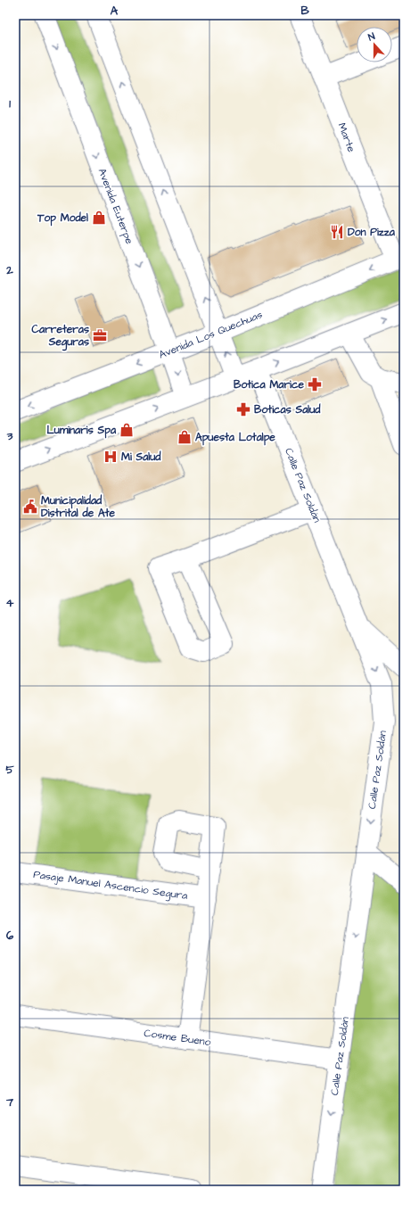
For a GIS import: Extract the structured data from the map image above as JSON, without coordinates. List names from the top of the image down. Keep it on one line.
{"streets":{"street":["Marte","Avenida Euterpe","Avenida Los Quechuas","Calle Paz Soldán","Pasaje Manuel Ascencio Segura","Cosme Bueno"]},"crossings":[["Marte","Avenida Los Quechuas"],["Avenida Euterpe","Avenida Los Quechuas"],["Calle Paz Soldán","Cosme Bueno"]],"one_way":["Calle Paz Soldán"],"places":{"shop":["Top Model","Luminaris Spa","Apuesta Lotalpe"],"restaurant":["Don Pizza"],"office":["Carreteras Seguras"],"pharmacy":["Botica Marice","Boticas Salud"],"hospital":["Mi Salud"],"public building":["Municipalidad Distrital de Ate"]},"north":"top","grid":{"columns":["A","B"],"rows":["1","2","3","4","5","6","7"]}}
